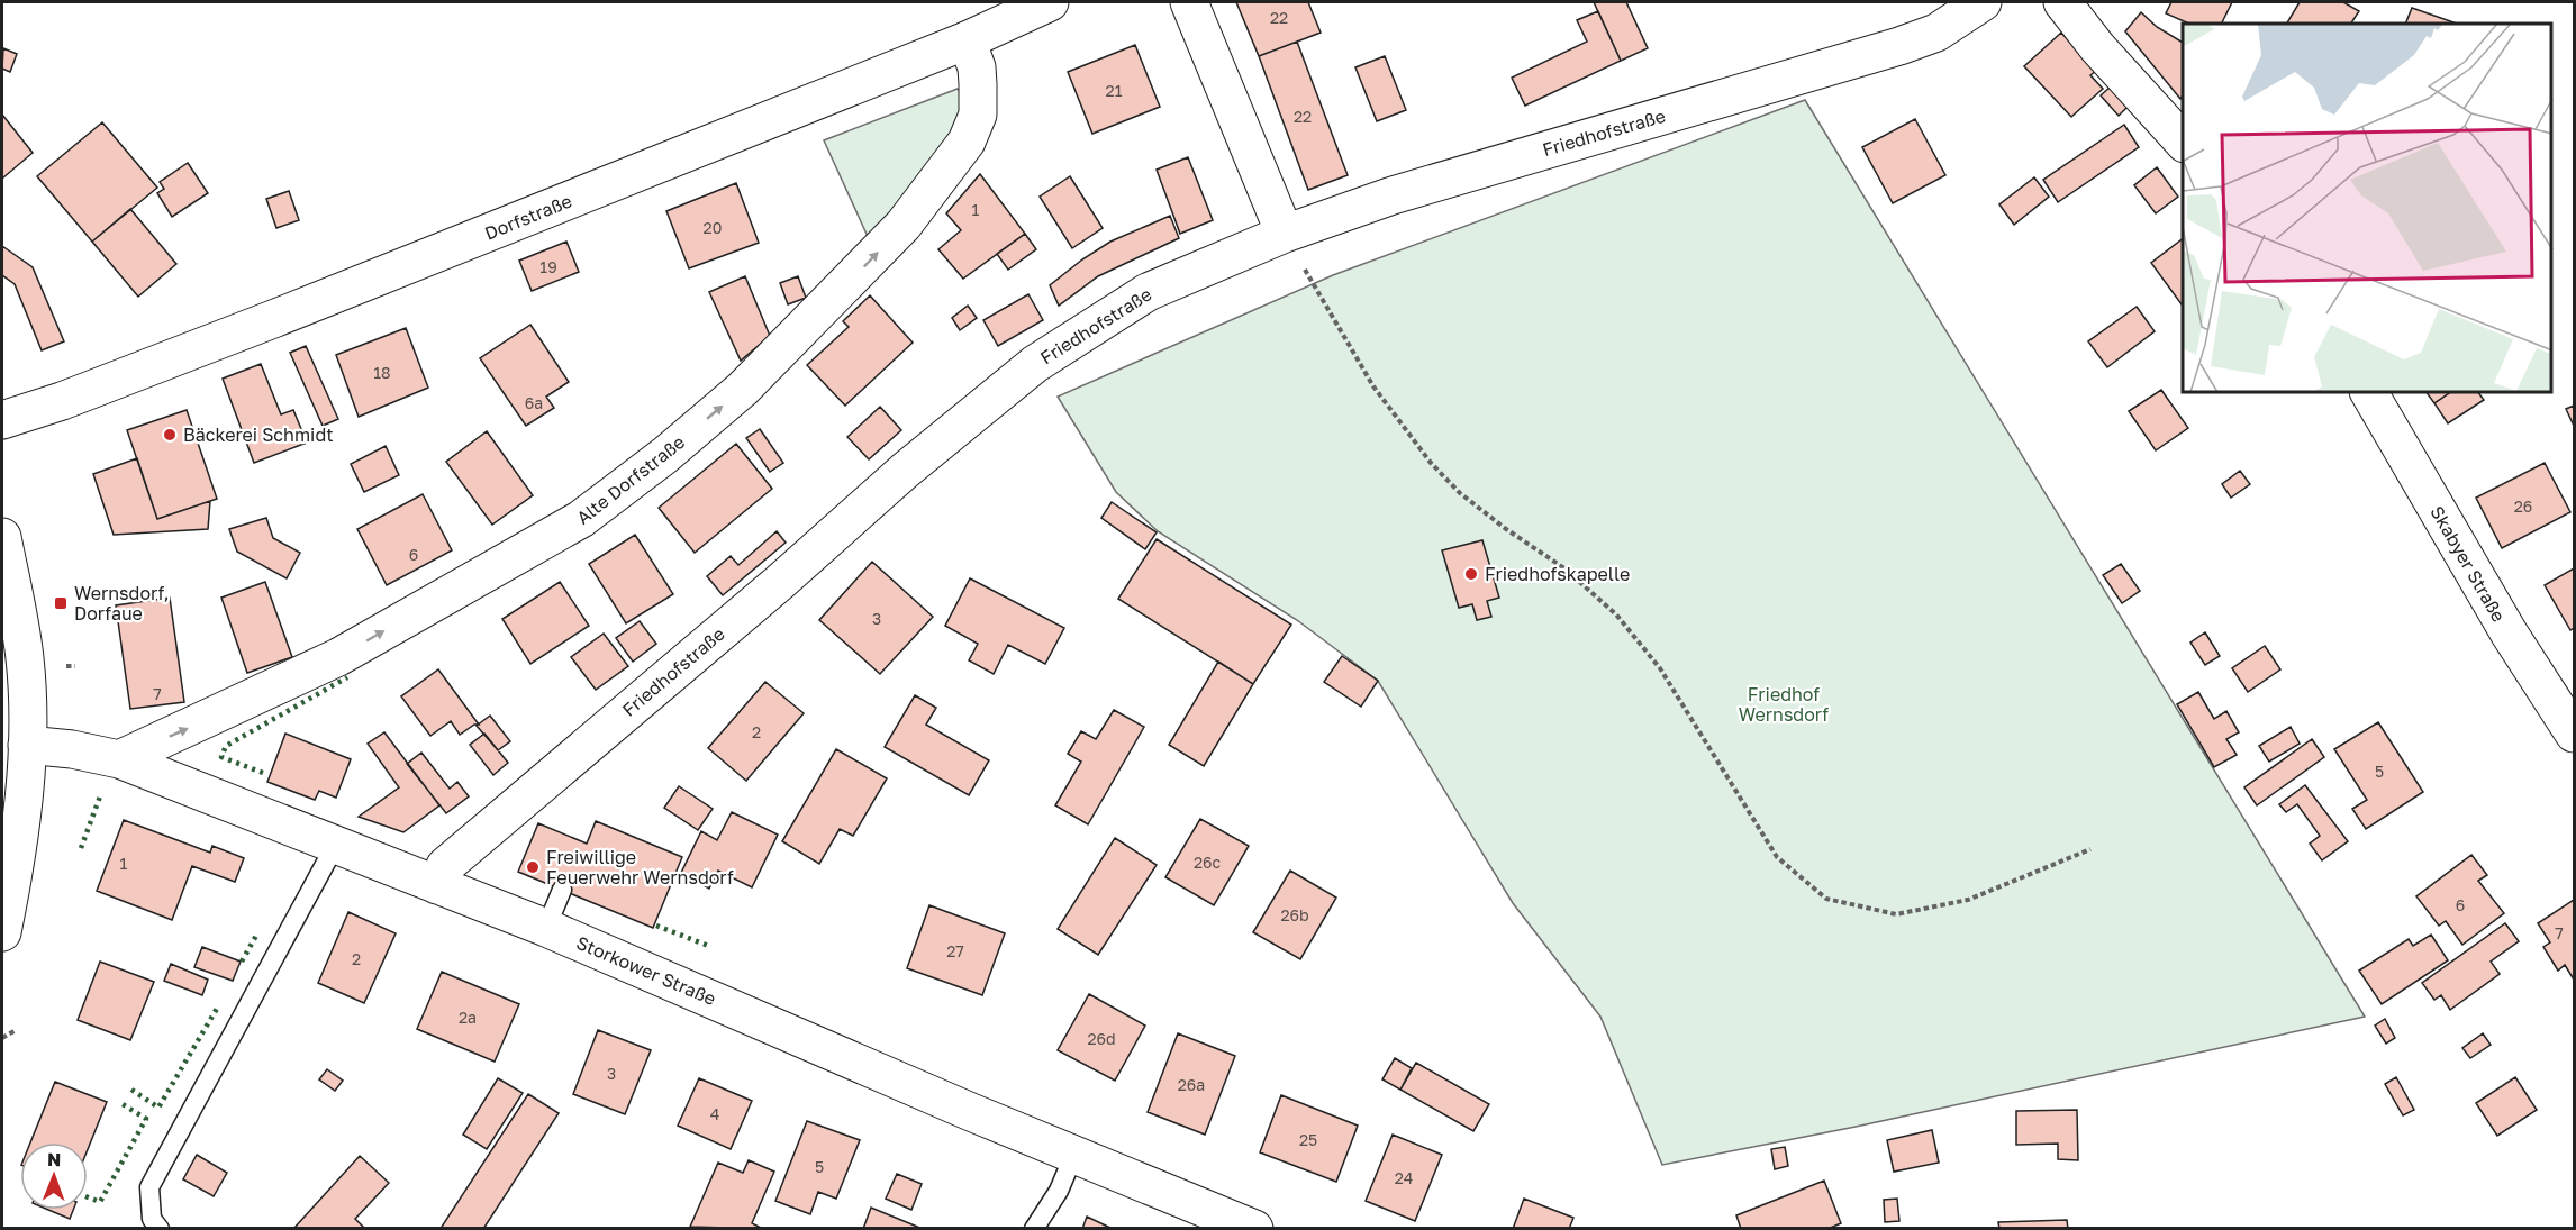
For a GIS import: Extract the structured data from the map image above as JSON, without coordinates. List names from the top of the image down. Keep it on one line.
{"streets":{"street":["Friedhofstraße","Dorfstraße","Alte Dorfstraße","Skabyer Straße","Storkower Straße"]},"crossings":[["Friedhofstraße","Storkower Straße"],["Dorfstraße","Alte Dorfstraße"],["Alte Dorfstraße","Storkower Straße"]],"one_way":["Alte Dorfstraße"],"parks":["Friedhof Wernsdorf"],"places":{"other":["Bäckerei Schmidt","Friedhofskapelle","Freiwillige Feuerwehr Wernsdorf"],"transit":["Wernsdorf, Dorfaue"]},"house_numbers":["22","21","22","1","20","19","18","6a","26","6","3","7","2","5","26c","1","6","26b","7","27","2","2a","26d","3","26a","4","25","5","24"],"north":"top"}
